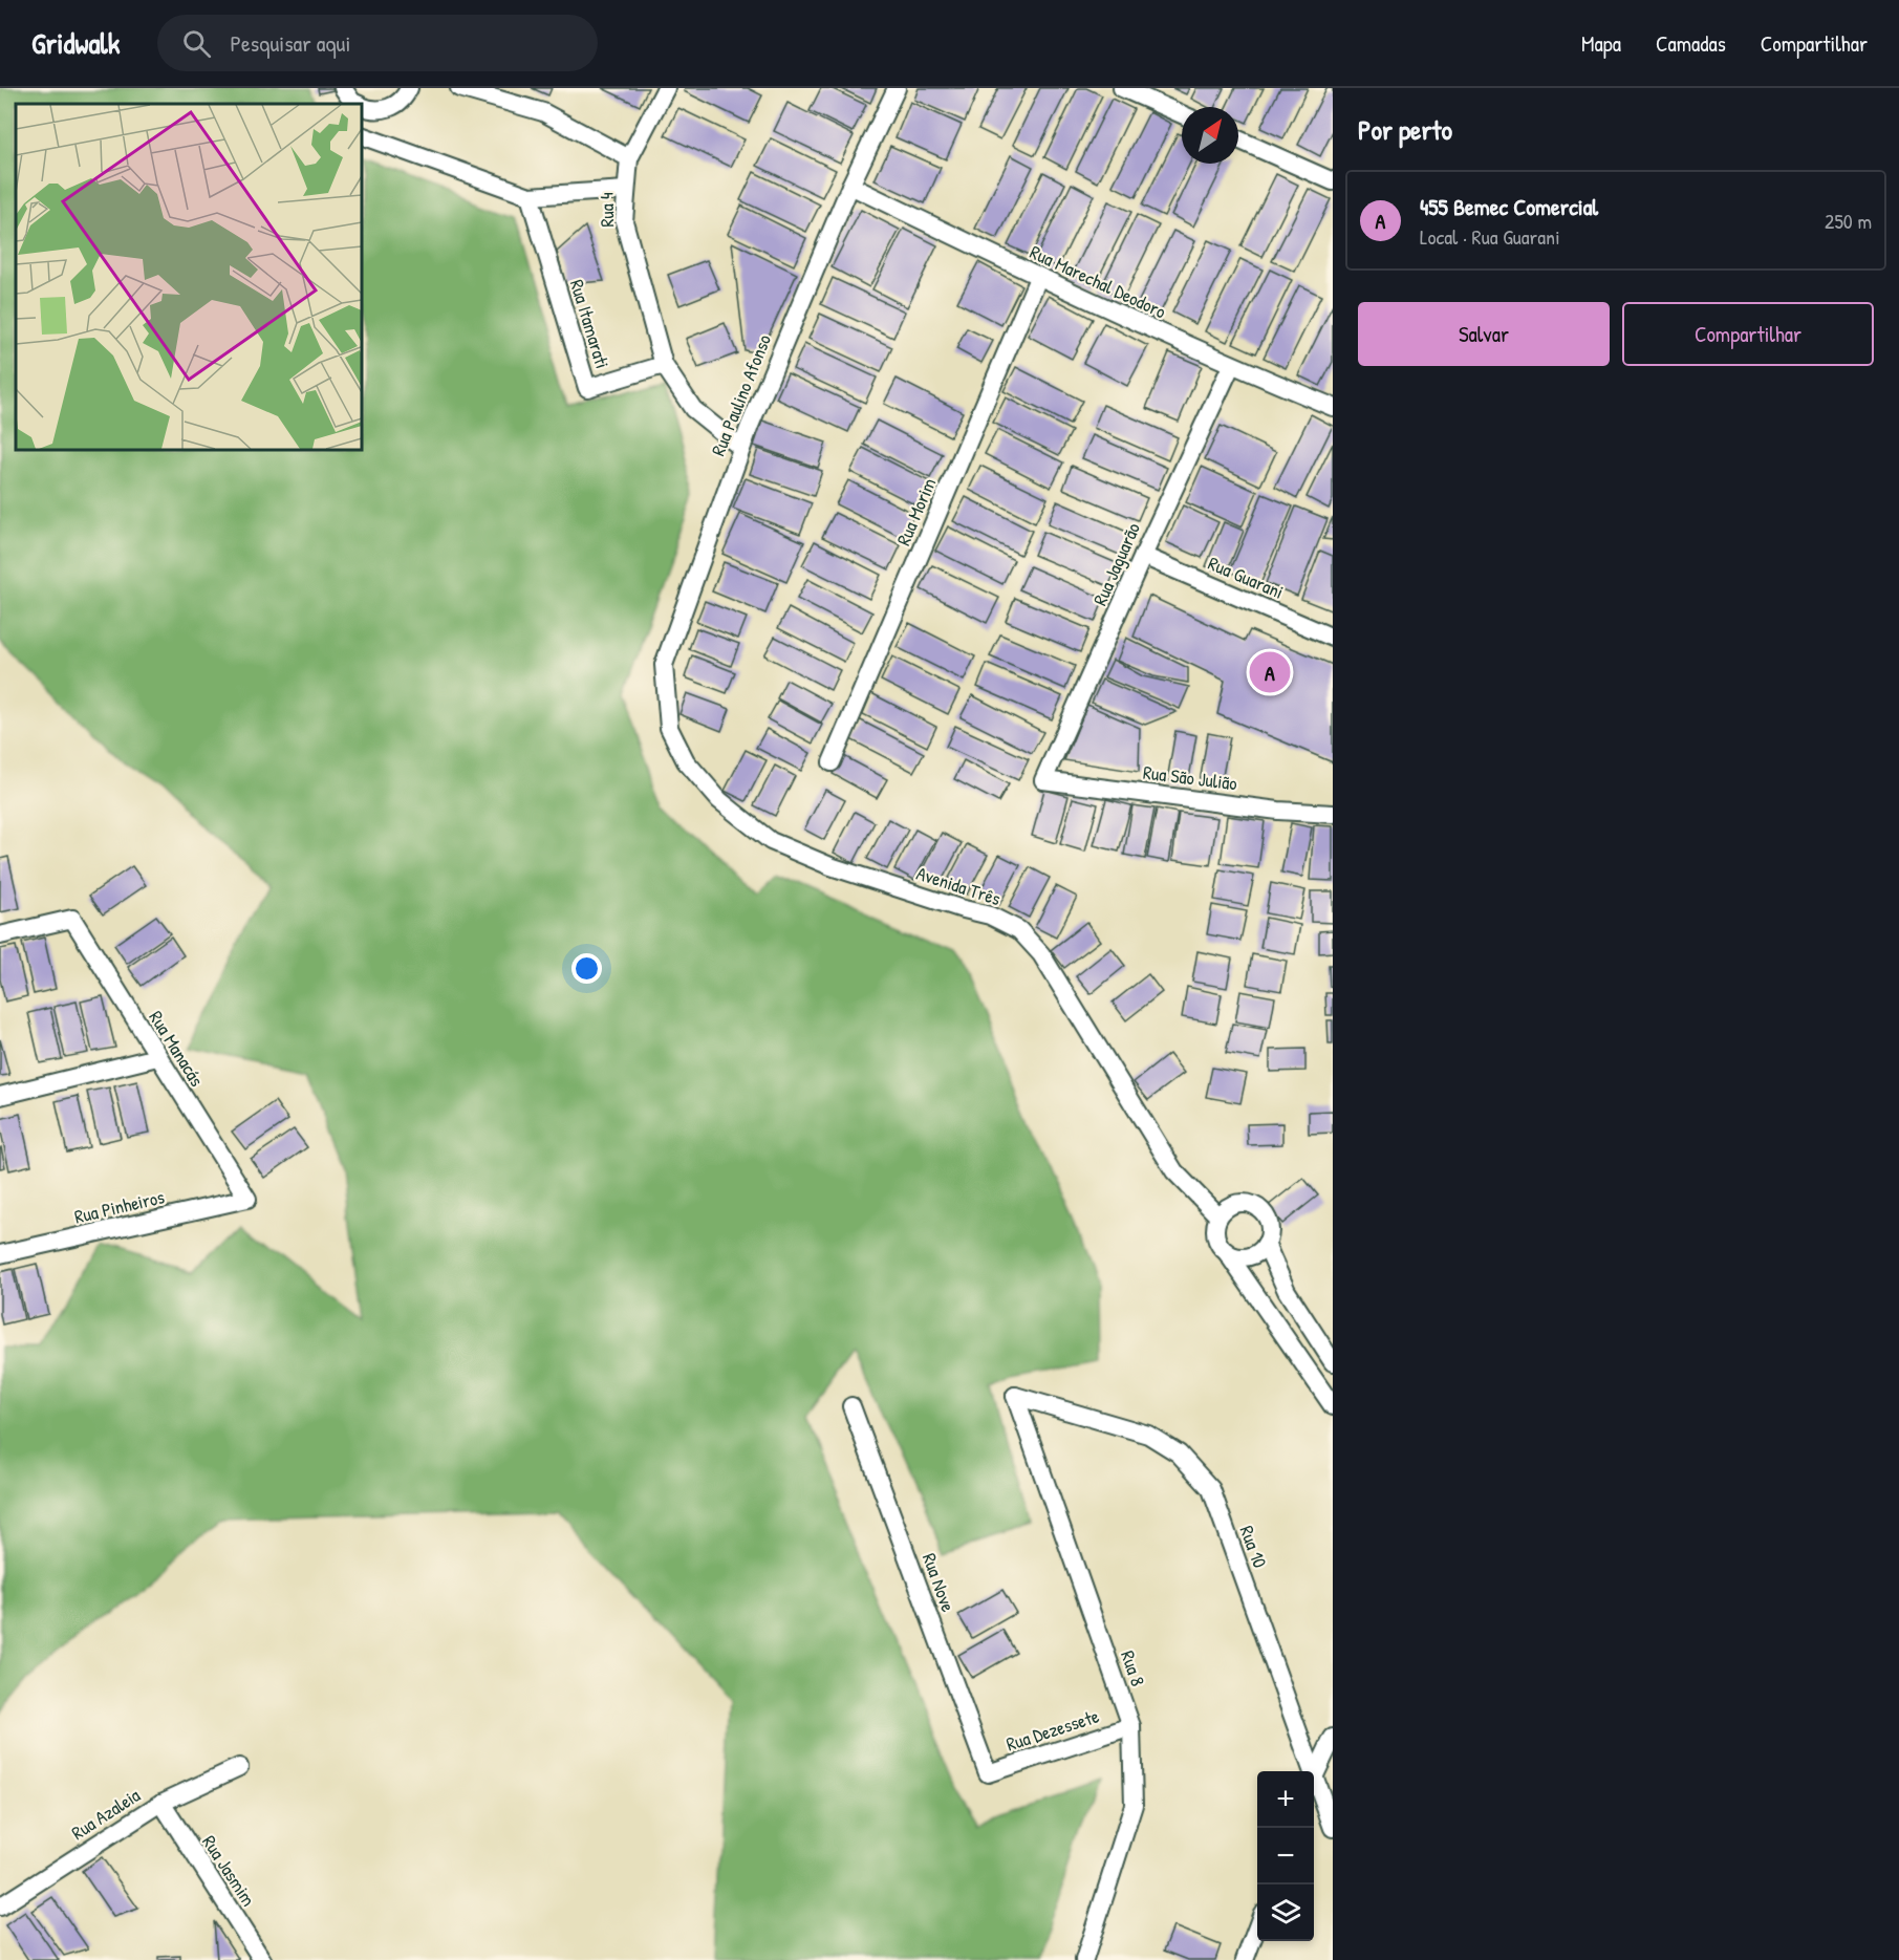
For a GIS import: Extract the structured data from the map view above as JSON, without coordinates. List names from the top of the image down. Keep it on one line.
{"streets":{"street":["Rua 4","Rua Marechal Deodoro","Rua Itamarati","Rua Paulino Afonso","Rua Morim","Rua Jaguarão","Rua Guarani","Rua São Julião","Avenida Três","Rua Manacás","Rua Pinheiros","Rua 10","Rua Nove","Rua 8","Rua Dezessete","Rua Azaleia","Rua Jasmim"]},"crossings":[["Rua 4","Rua Itamarati"],["Rua 4","Rua Paulino Afonso"],["Rua Marechal Deodoro","Rua Paulino Afonso"],["Rua Marechal Deodoro","Rua Morim"],["Rua Marechal Deodoro","Rua Jaguarão"],["Rua Paulino Afonso","Avenida Três"],["Rua Jaguarão","Rua Guarani"],["Rua Jaguarão","Rua São Julião"],["Rua Manacás","Rua Pinheiros"],["Rua 10","Rua 8"],["Rua Nove","Rua Dezessete"],["Rua 8","Rua Dezessete"],["Rua Azaleia","Rua Jasmim"]],"north":"top right","page":{"header":"Gridwalk","search":"Pesquisar aqui","nav":["Mapa","Camadas","Compartilhar"],"heading":"Por perto","list":[{"mark":"A","name":"455 Bemec Comercial","note":"Local · Rua Guarani","value":"250 m"}],"buttons":["Salvar","Compartilhar"],"pins":"A","map_buttons":["+","−"]}}
